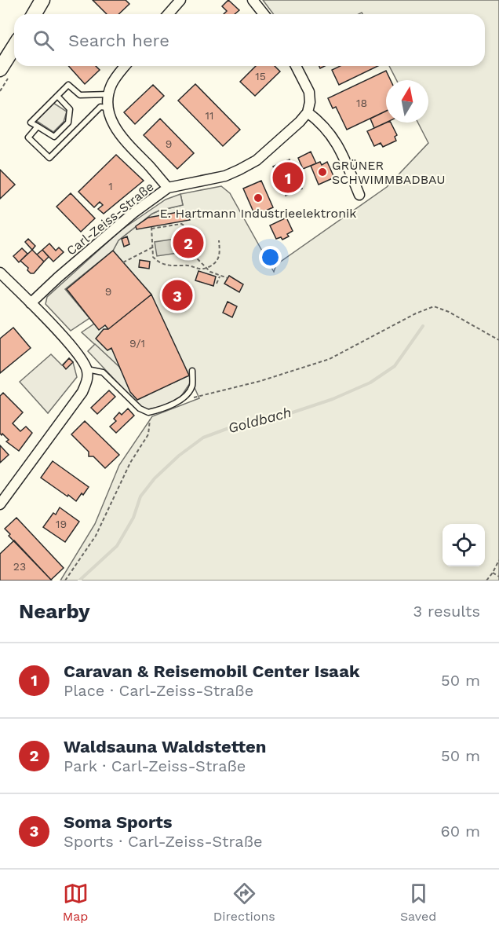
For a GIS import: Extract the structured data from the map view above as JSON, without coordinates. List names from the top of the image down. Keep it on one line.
{"streets":{"street":["Carl-Zeiss-Straße"]},"water":["Goldbach"],"places":["GRÜNER SCHWIMMBADBAU","E. Hartmann Industrieelektronik"],"house_numbers":["15","18","11","9","1","9","9/1","19","23"],"north":"top","page":{"search":"Search here","pins":["1","2","3"],"heading":["Nearby","3 results"],"list":[{"mark":"1","name":"Caravan & Reisemobil Center Isaak","note":"Place · Carl-Zeiss-Straße","value":"50 m"},{"mark":"2","name":"Waldsauna Waldstetten","note":"Park · Carl-Zeiss-Straße","value":"50 m"},{"mark":"3","name":"Soma Sports","note":"Sports · Carl-Zeiss-Straße","value":"60 m"}],"nav":["Map","Directions","Saved"]}}
